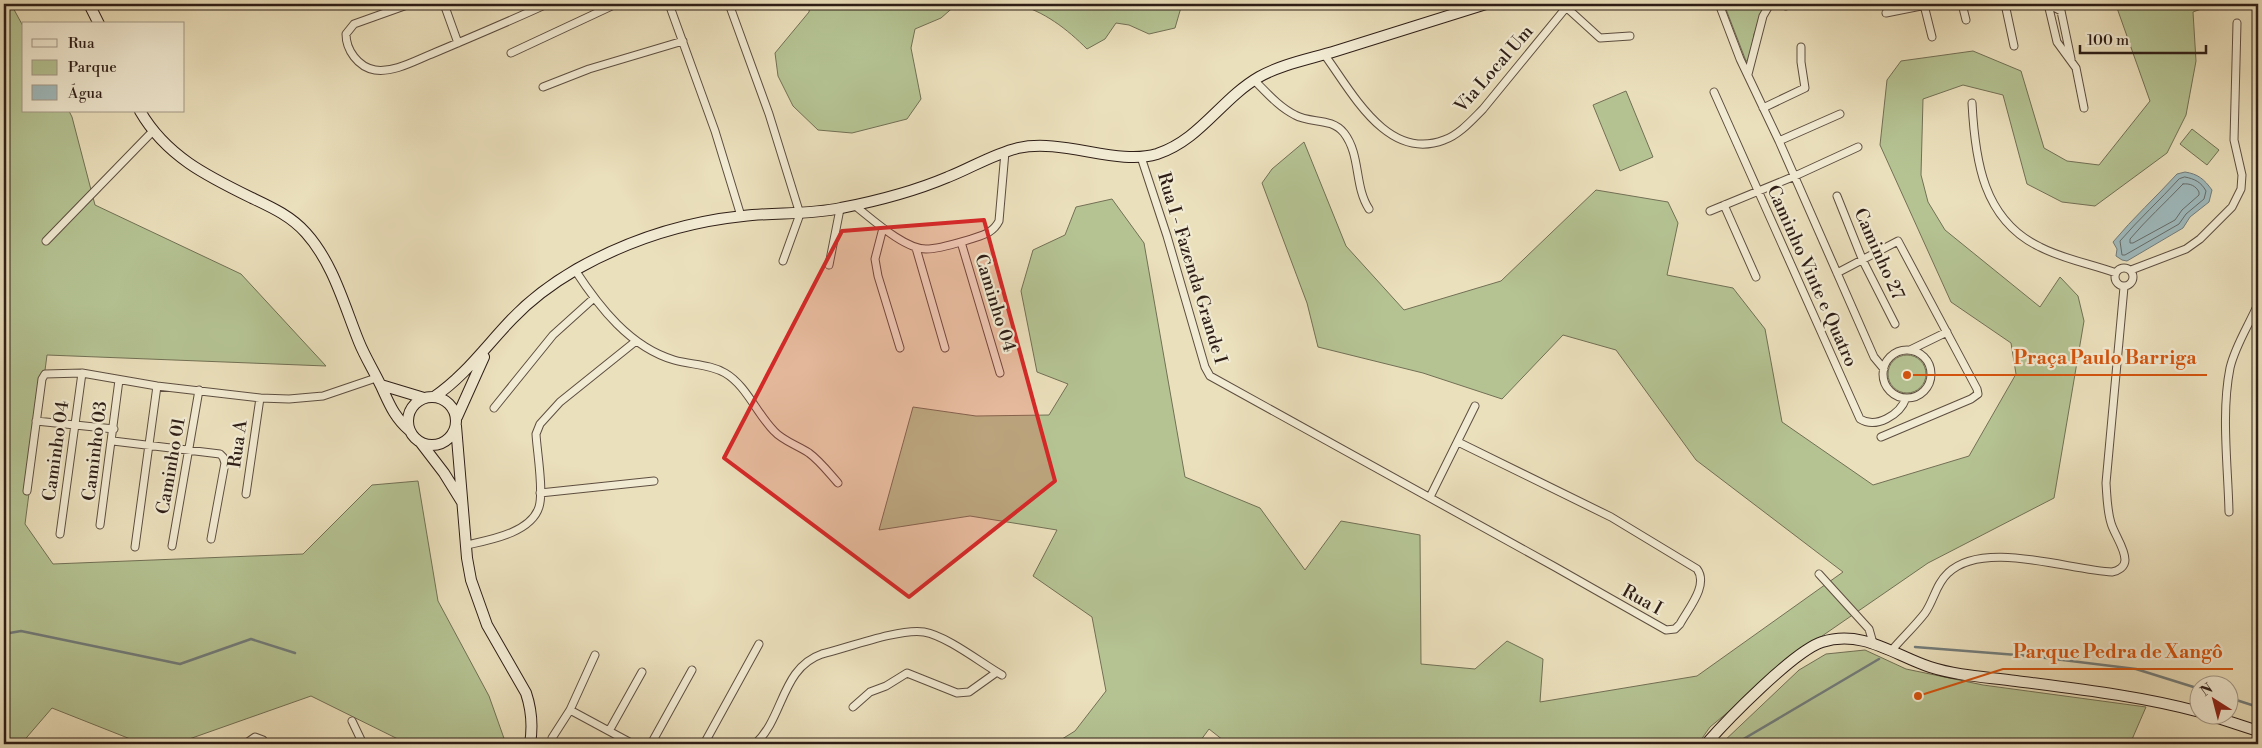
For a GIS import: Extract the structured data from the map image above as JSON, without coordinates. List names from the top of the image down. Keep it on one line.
{"streets":{"street":["Via Local Um","Caminho 27","Rua I - Fazenda Grande I","Caminho Vinte e Quatro","Caminho 04","Rua A","Caminho 03","Caminho 01","Rua I"]},"crossings":[["Rua I - Fazenda Grande I","Rua I"]],"places":["Praça Paulo Barriga","Parque Pedra de Xangô"],"legend":["Rua","Parque","Água"],"scale_bar":"100 m","north":"top left"}
